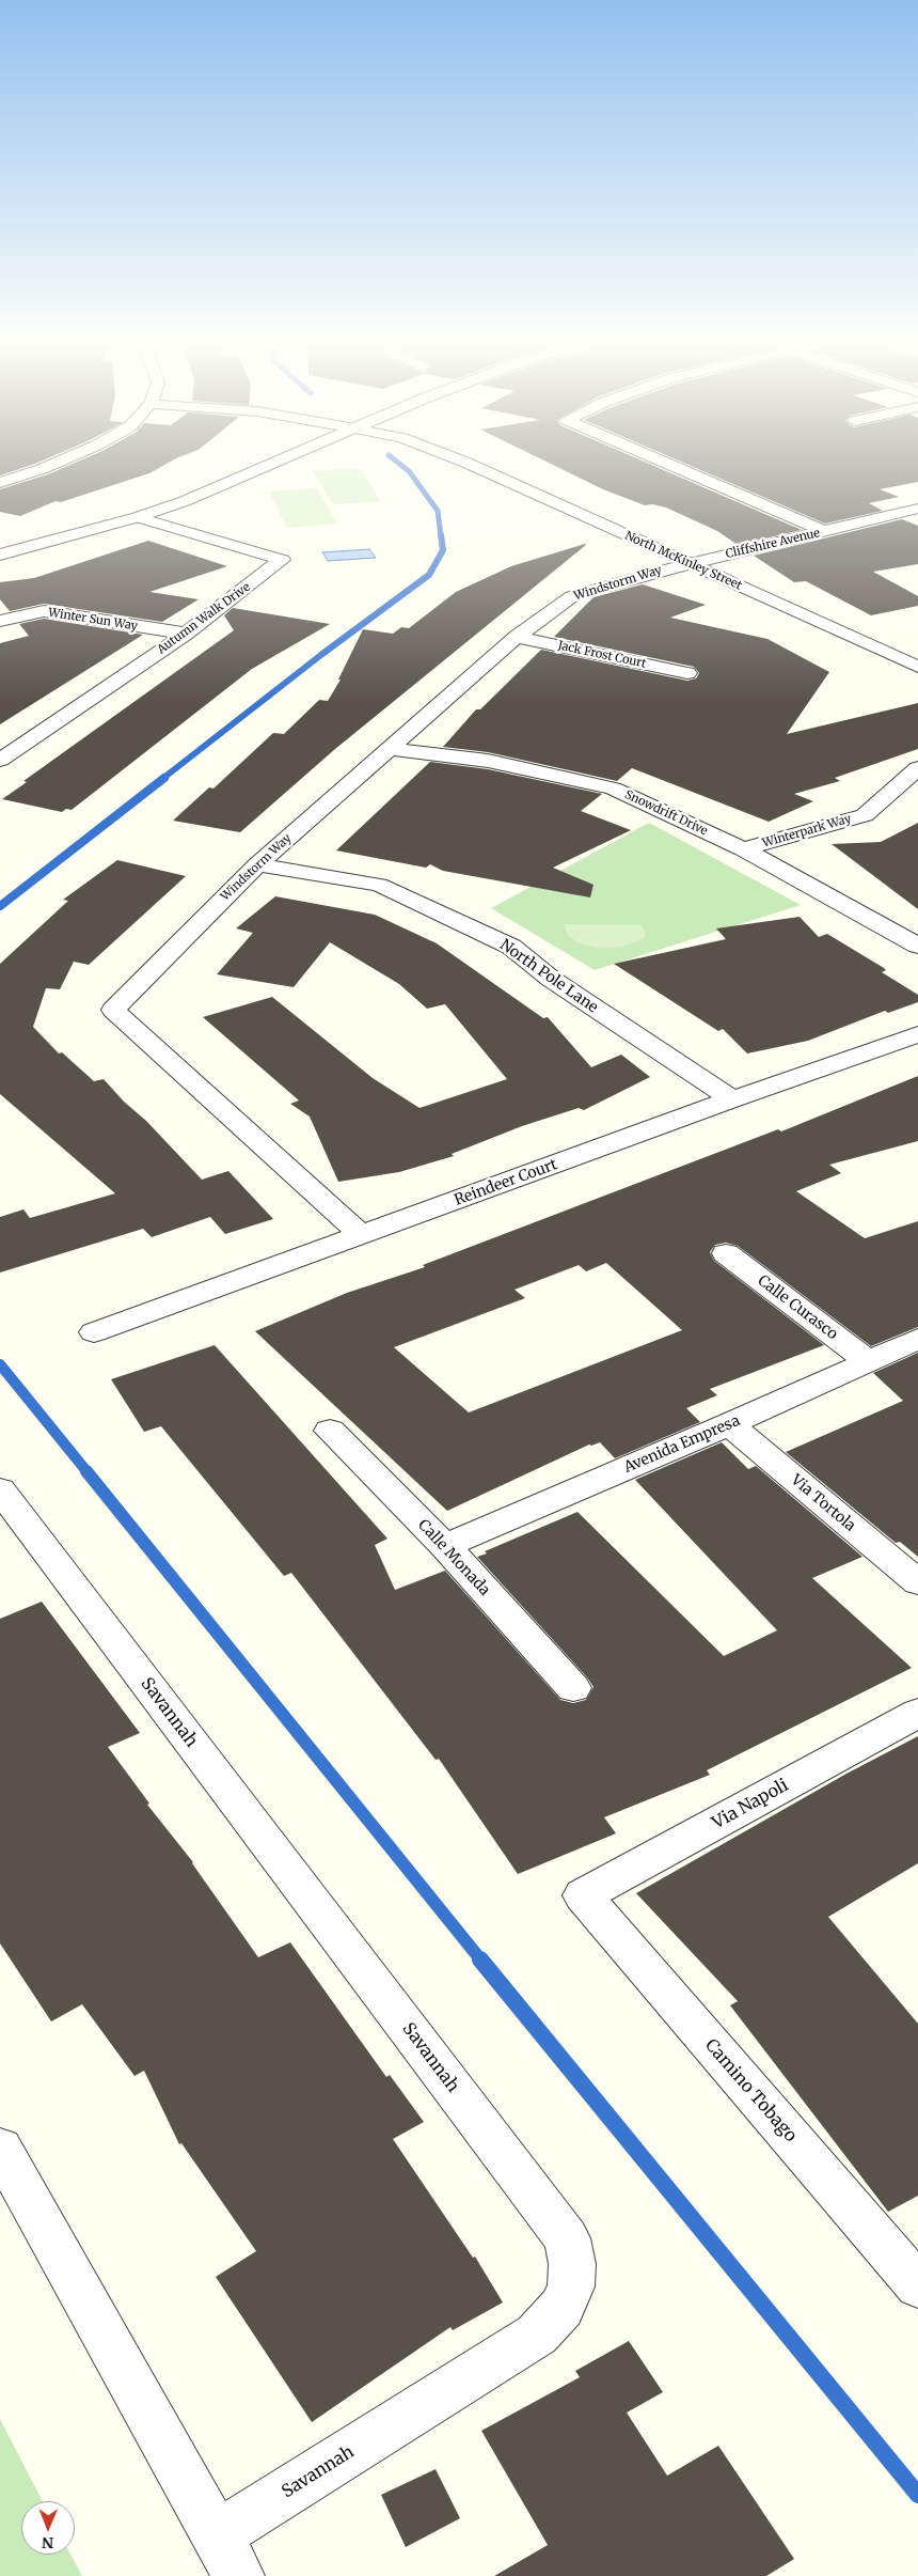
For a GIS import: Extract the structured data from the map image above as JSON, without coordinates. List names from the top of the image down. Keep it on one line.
{"streets":{"street":["Cliffshire Avenue","North McKinley Street","Windstorm Way","Autumn Walk Drive","Winter Sun Way","Jack Frost Court","Snowdrift Drive","Winterpark Way","North Pole Lane","Reindeer Court","Calle Curasco","Avenida Empresa","Via Tortola","Calle Monada","Savannah","Via Napoli","Camino Tobago"]},"crossings":[["Cliffshire Avenue","North McKinley Street"],["Cliffshire Avenue","Windstorm Way"],["North McKinley Street","Windstorm Way"],["Windstorm Way","Jack Frost Court"],["Windstorm Way","Snowdrift Drive"],["Windstorm Way","North Pole Lane"],["Windstorm Way","Reindeer Court"],["Autumn Walk Drive","Winter Sun Way"],["Snowdrift Drive","Winterpark Way"],["North Pole Lane","Reindeer Court"],["Calle Curasco","Avenida Empresa"],["Avenida Empresa","Via Tortola"],["Avenida Empresa","Calle Monada"],["Via Napoli","Camino Tobago"]],"north":"bottom"}
